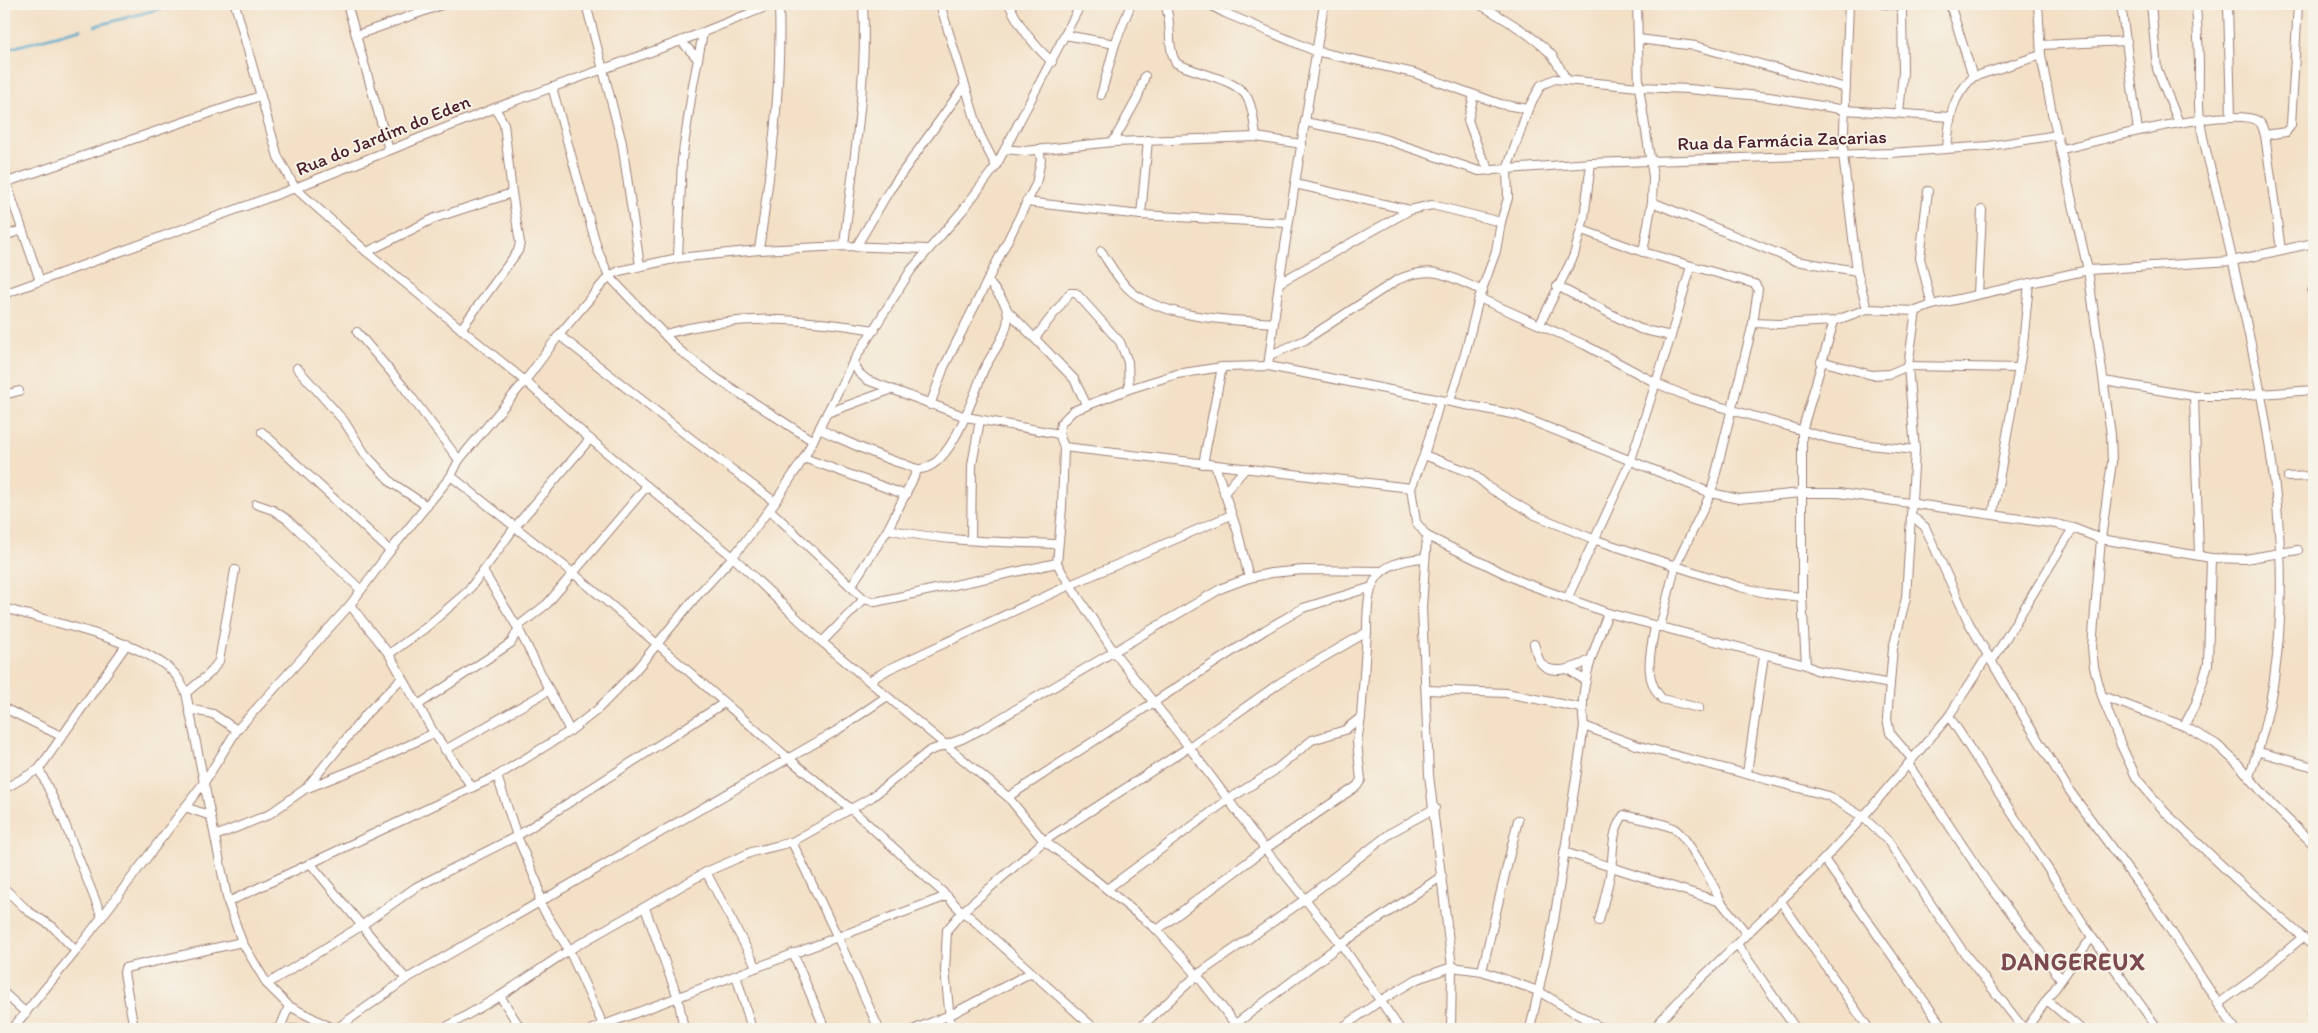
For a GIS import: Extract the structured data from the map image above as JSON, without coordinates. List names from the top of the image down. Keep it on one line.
{"streets":{"street":["Rua do Jardim do Eden","Rua da Farmácia Zacarias"]},"districts":["DANGEREUX"]}
